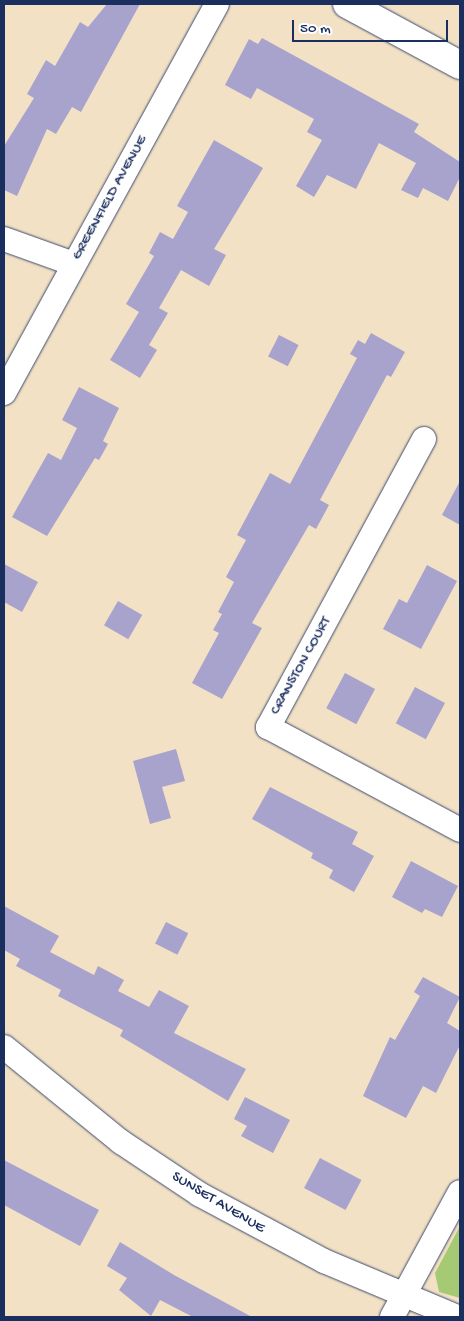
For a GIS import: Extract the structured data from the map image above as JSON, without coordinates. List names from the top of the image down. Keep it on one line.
{"streets":{"street":["GREENFIELD AVENUE","CRANSTON COURT","SUNSET AVENUE"]},"scale_bar":"50 m"}
